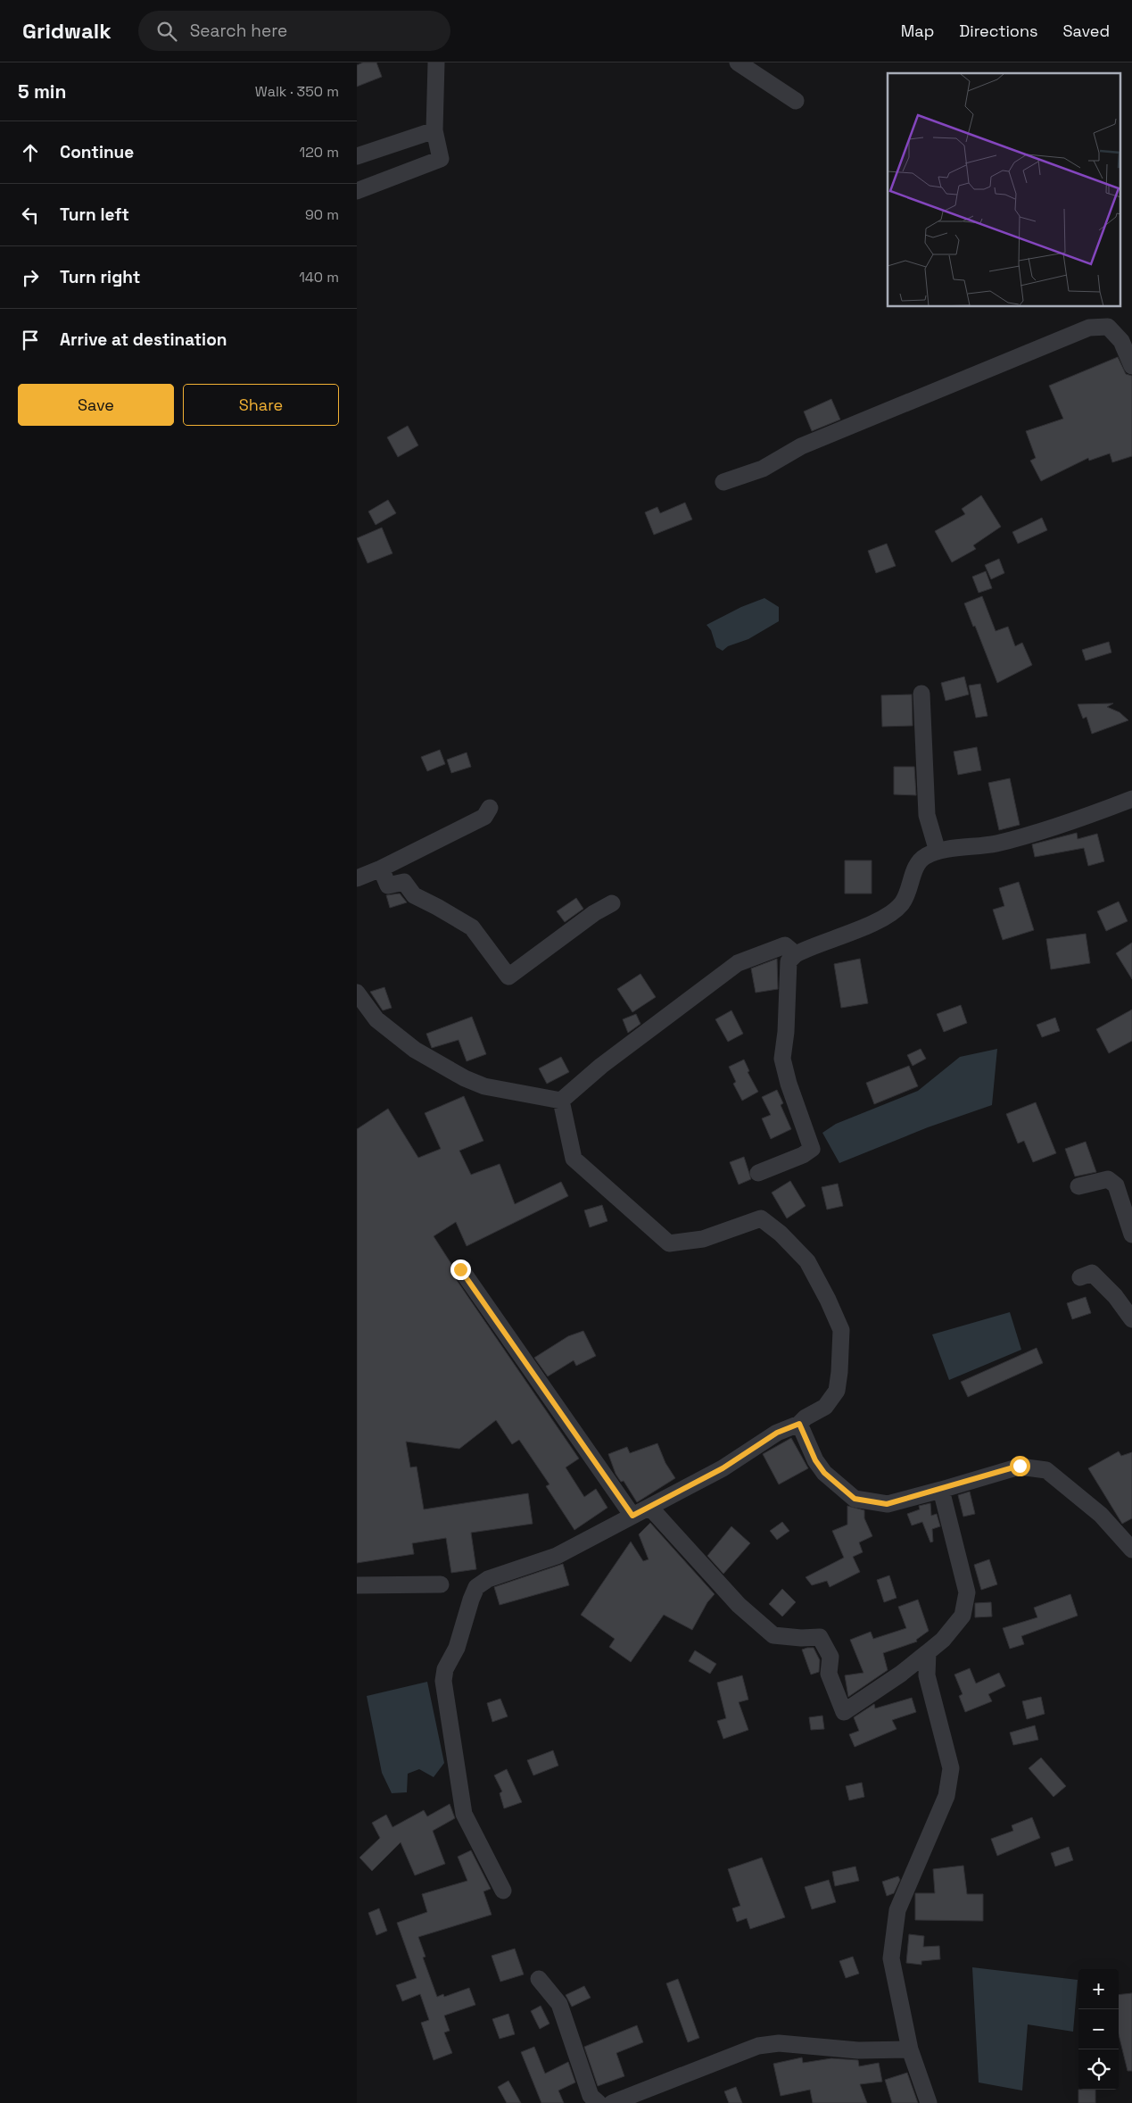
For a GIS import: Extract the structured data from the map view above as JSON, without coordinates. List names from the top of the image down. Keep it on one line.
{"page":{"header":"Gridwalk","search":"Search here","nav":["Map","Directions","Saved"],"heading":["5 min","Walk · 350 m"],"list":[["Continue","120 m"],["Turn left","90 m"],["Turn right","140 m"],"Arrive at destination"],"buttons":["Save","Share"],"map_buttons":["+","−"]}}
